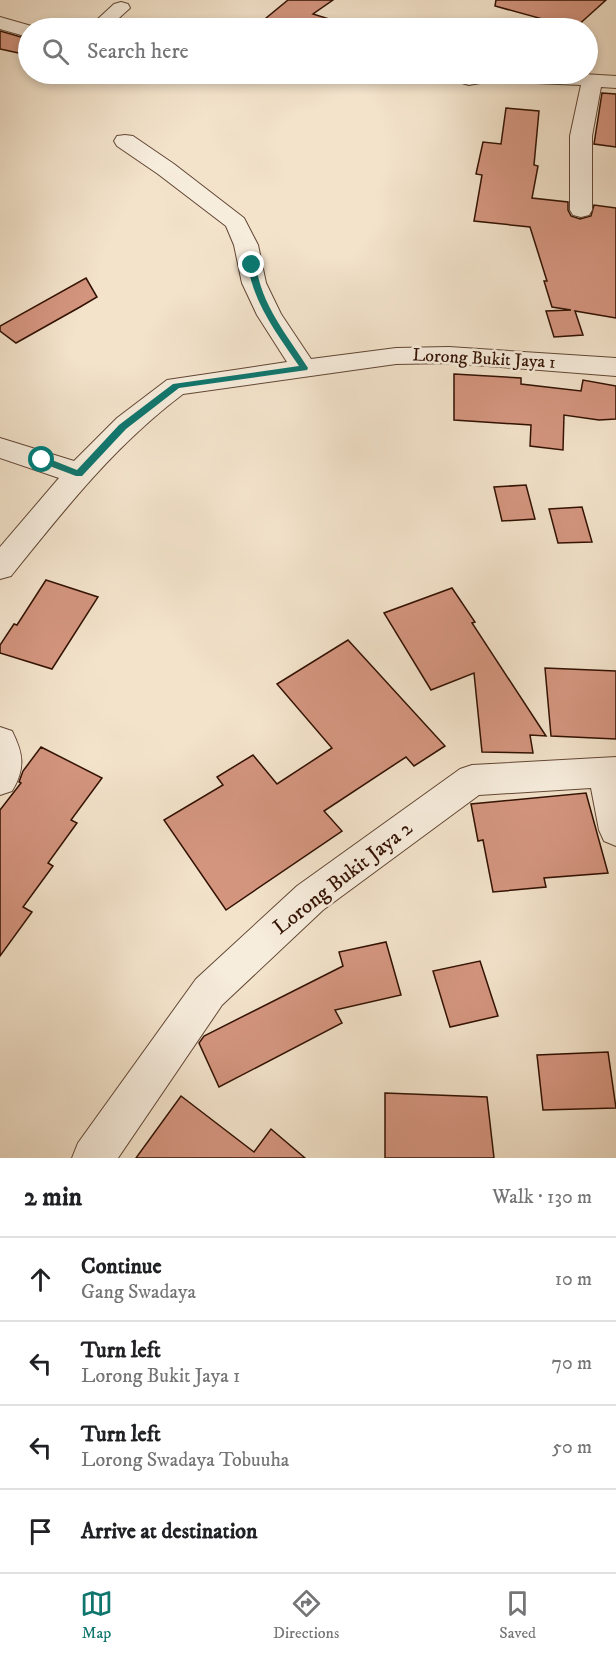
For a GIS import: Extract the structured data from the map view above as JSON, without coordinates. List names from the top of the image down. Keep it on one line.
{"streets":{"street":["Lorong Bukit Jaya 1","Lorong Bukit Jaya 2"]},"page":{"search":"Search here","heading":["2 min","Walk · 130 m"],"list":[["Continue","Gang Swadaya","10 m"],["Turn left","Lorong Bukit Jaya 1","70 m"],["Turn left","Lorong Swadaya Tobuuha","50 m"],"Arrive at destination"],"nav":["Map","Directions","Saved"]}}
